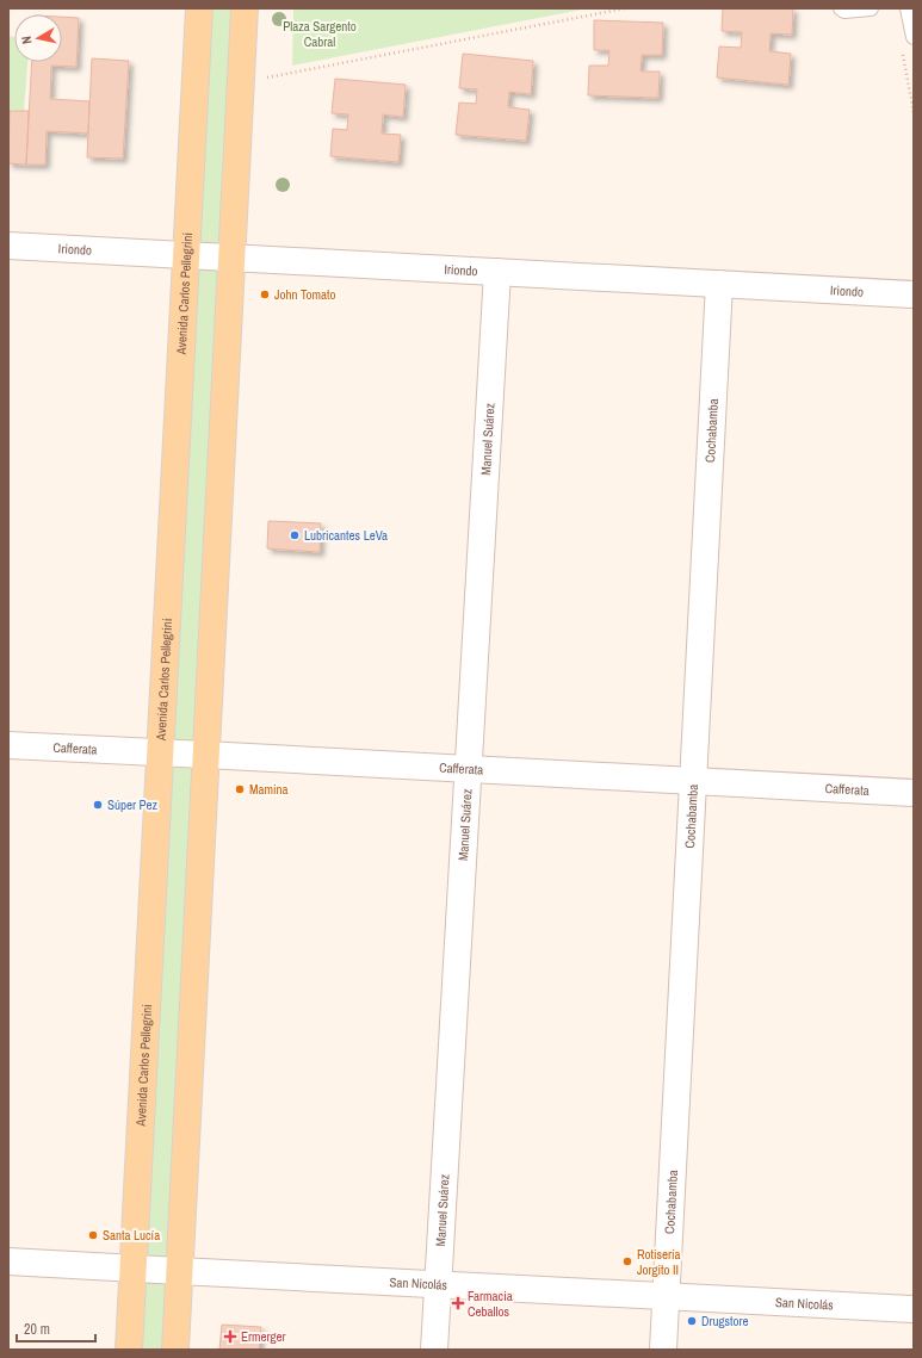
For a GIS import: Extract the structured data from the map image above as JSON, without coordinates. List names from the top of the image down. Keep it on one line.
{"streets":{"main road":["Avenida Carlos Pellegrini"],"street":["Iriondo","Cochabamba","Manuel Suárez","Cafferata","San Nicolás"]},"crossings":[["Iriondo","Avenida Carlos Pellegrini"],["Iriondo","Cochabamba"],["Iriondo","Manuel Suárez"],["Avenida Carlos Pellegrini","Cafferata"],["Avenida Carlos Pellegrini","San Nicolás"],["Cochabamba","Cafferata"],["Cochabamba","San Nicolás"],["Manuel Suárez","Cafferata"],["Manuel Suárez","San Nicolás"]],"parks":["Plaza Sargento Cabral"],"places":{"other":["John Tomato","Lubricantes LeVa","Mamina","Súper Pez","Santa Lucía","Rotisería Jorgito II","Drugstore"],"health":["Farmacia Ceballos","Ermerger"]},"scale_bar":"20 m","north":"left"}
